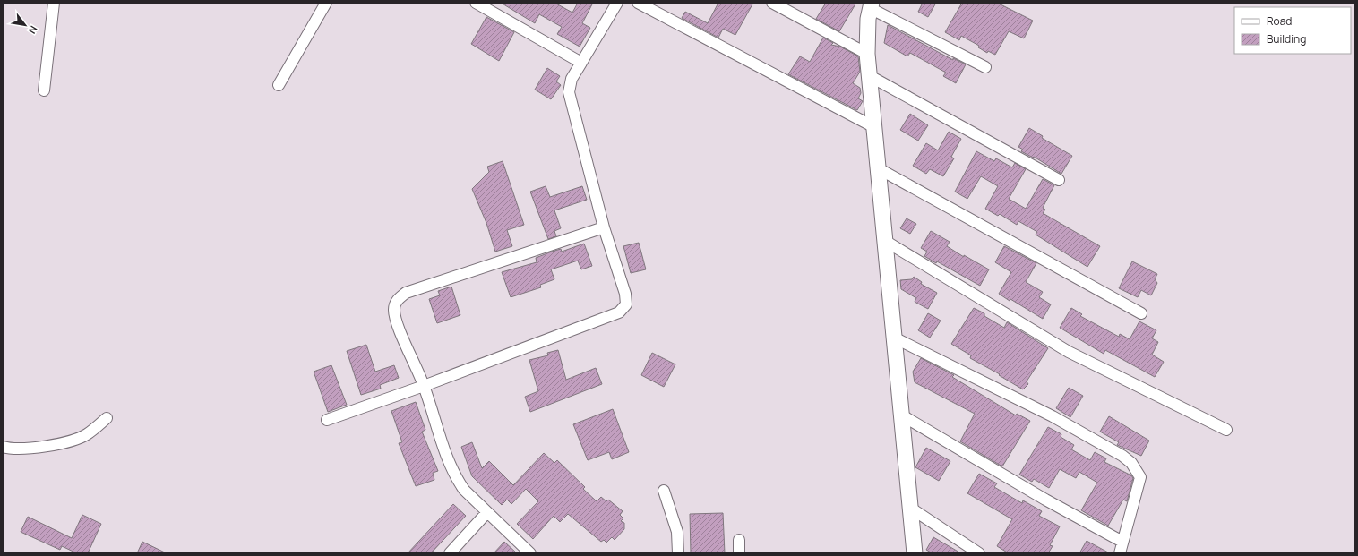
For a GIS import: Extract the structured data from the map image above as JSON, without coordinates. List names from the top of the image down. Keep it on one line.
{"legend":["Road","Building"],"north":"bottom right"}
